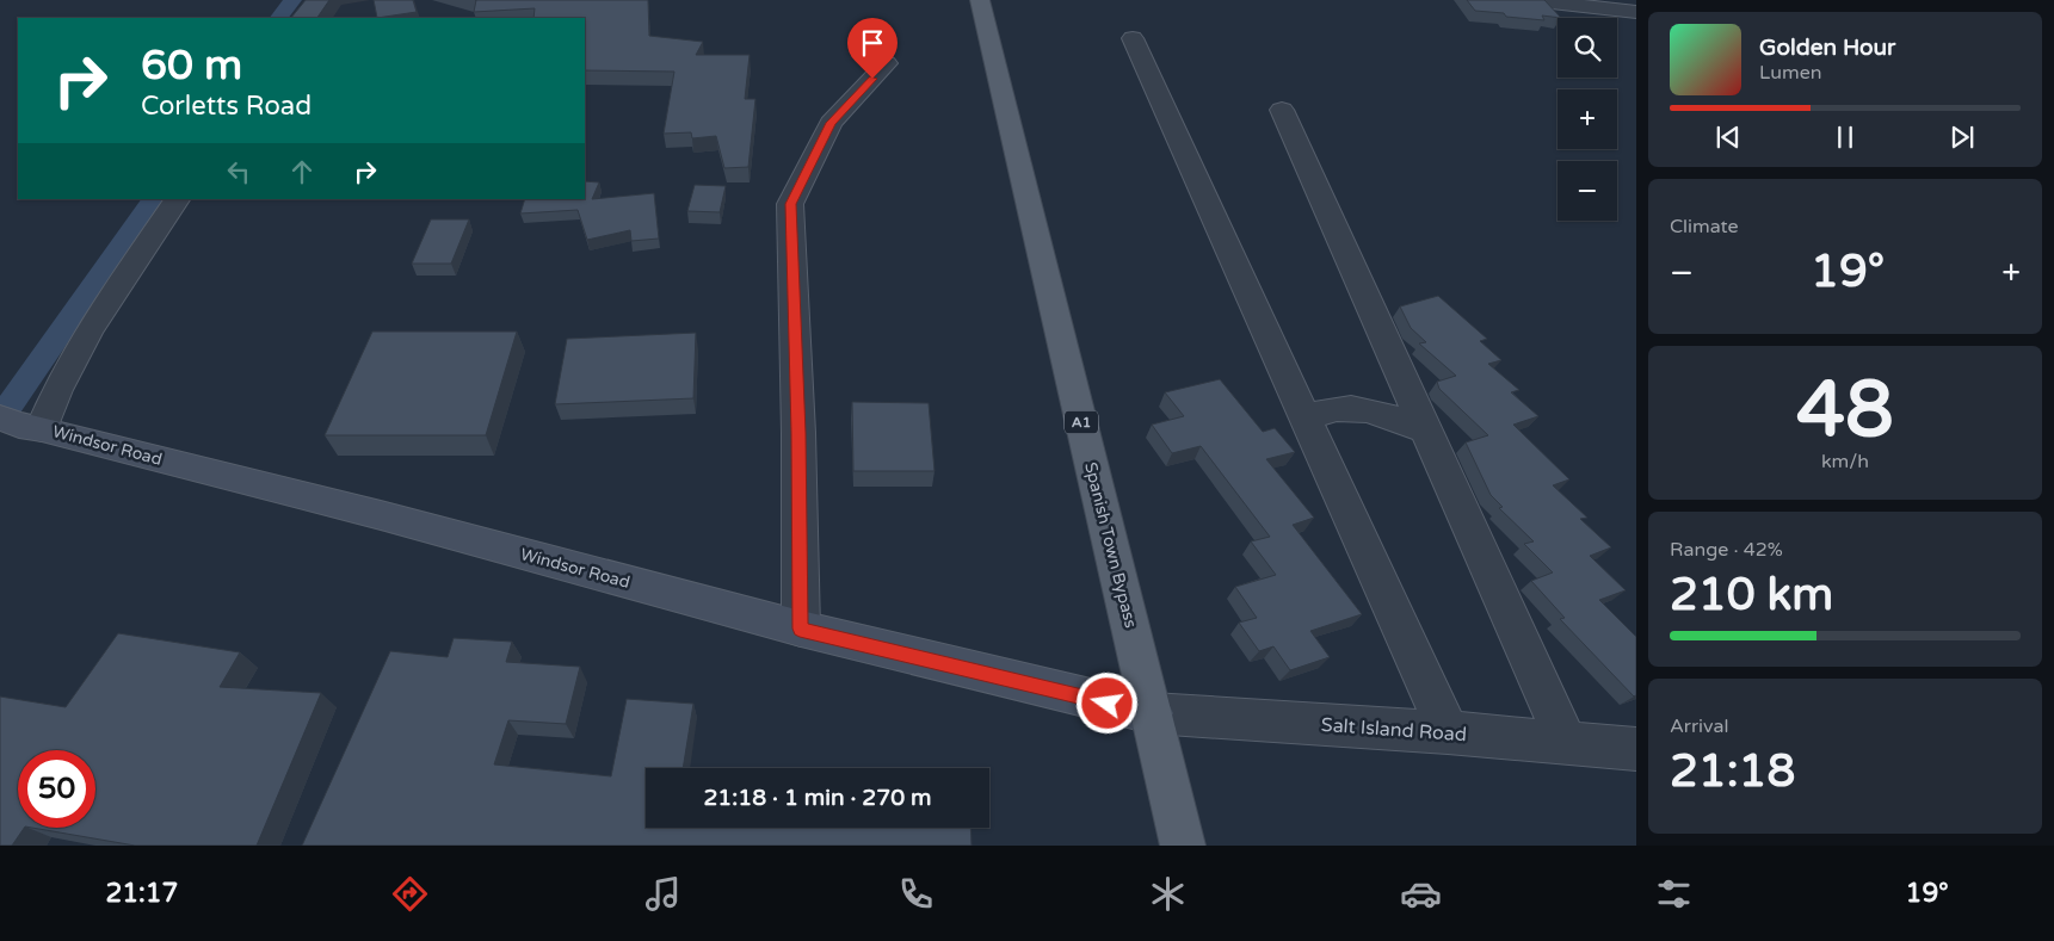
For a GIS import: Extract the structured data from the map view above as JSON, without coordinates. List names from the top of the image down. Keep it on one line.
{"streets":{"main road":["A1","Windsor Road","Spanish Town Bypass"],"street":["Salt Island Road"]},"crossings":[["Windsor Road","Spanish Town Bypass"],["Windsor Road","Salt Island Road"],["Spanish Town Bypass","Salt Island Road"]],"page":{"map_buttons":["+","−"],"turn":["60 m","Corletts Road"],"song":["Golden Hour","Lumen"],"tile":["Climate",["48","km/h"],["Range · 42%","210 km"],["Arrival","21:18"]],"heat":["−","19°","+"],"limit":"50","trip":"21:18 · 1 min · 270 m","tabs":["21:17","19°"]}}
